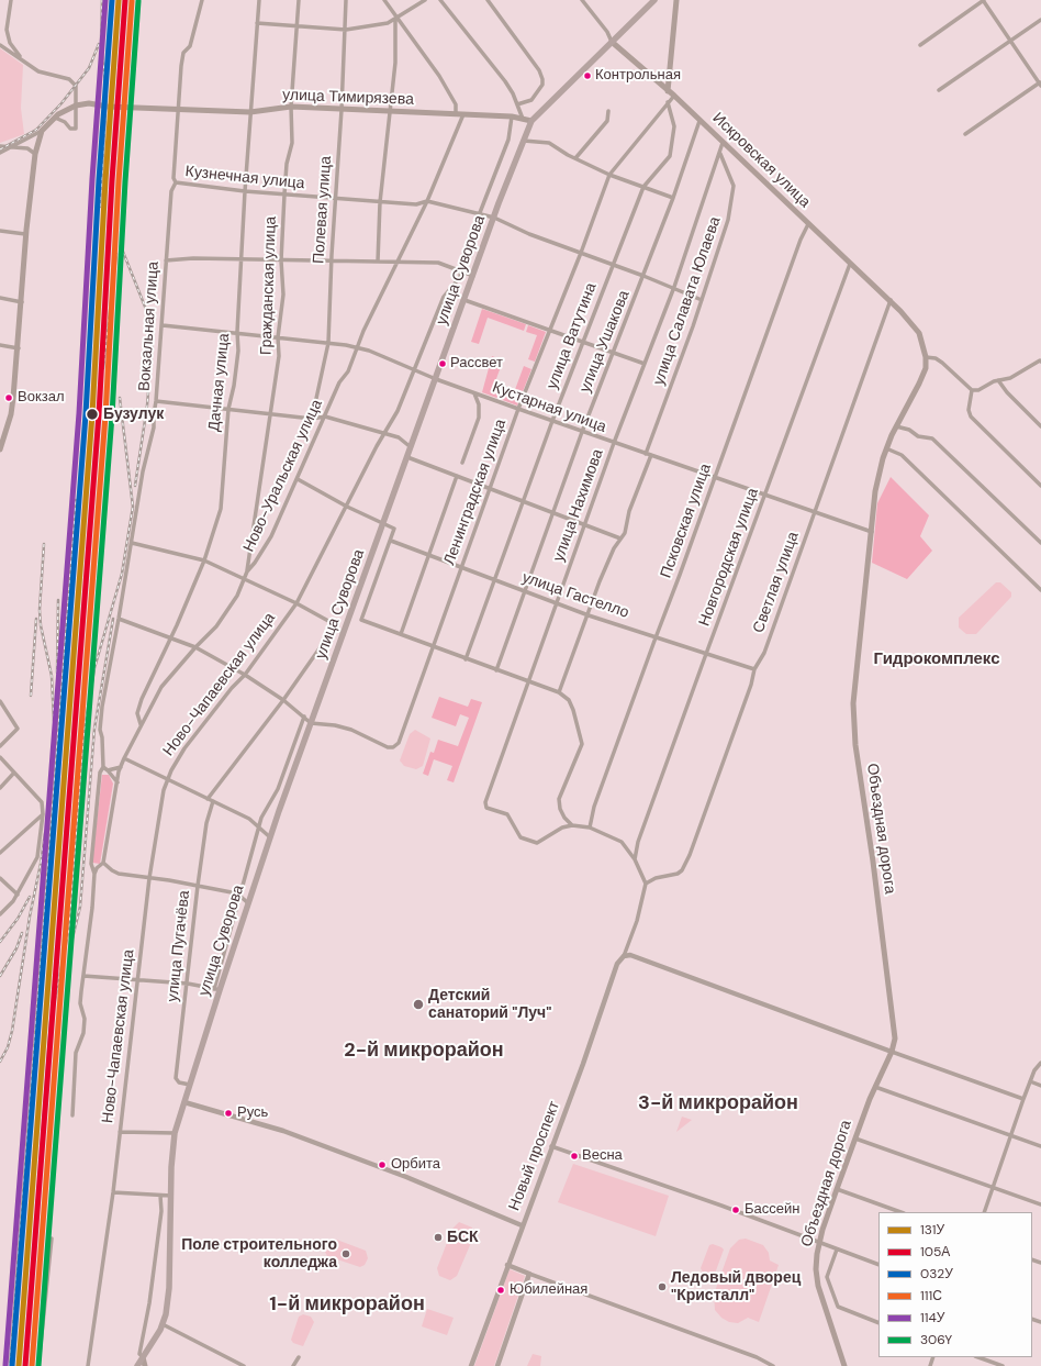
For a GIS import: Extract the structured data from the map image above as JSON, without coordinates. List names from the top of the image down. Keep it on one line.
{"streets":{"main road":["улица Тимирязева","Искровская улица","улица Суворова","Объездная дорога"],"street":["Кузнечная улица","Полевая улица","Гражданская улица","улица Салавата Юлаева","Вокзальная улица","улица Ватутина","улица Ушакова","Дачная улица","Кустарная улица","Ново-Уральская улица","Ленинградская улица","улица Нахимова","Псковская улица","Новгородская улица","Светлая улица","улица Гастелло","Ново-Чапаевская улица","улица Пугачёва","Новый проспект"]},"crossings":[["улица Тимирязева","Полевая улица"],["улица Тимирязева","улица Суворова"],["улица Тимирязева","Гражданская улица"],["улица Тимирязева","Вокзальная улица"],["улица Тимирязева","Дачная улица"],["улица Тимирязева","Ново-Уральская улица"],["улица Тимирязева","Ново-Чапаевская улица"],["Искровская улица","улица Ушакова"],["Искровская улица","Ленинградская улица"],["Искровская улица","улица Нахимова"],["Искровская улица","Псковская улица"],["Искровская улица","Новгородская улица"],["Искровская улица","Светлая улица"],["Кузнечная улица","Полевая улица"],["Кузнечная улица","улица Суворова"],["Кузнечная улица","Гражданская улица"],["Кузнечная улица","улица Салавата Юлаева"],["Кузнечная улица","Вокзальная улица"],["Кузнечная улица","улица Ватутина"],["Кузнечная улица","улица Ушакова"],["Кузнечная улица","Дачная улица"],["Кузнечная улица","Ново-Уральская улица"],["Кузнечная улица","Ленинградская улица"],["Кузнечная улица","улица Нахимова"],["Кузнечная улица","Ново-Чапаевская улица"],["Полевая улица","Кустарная улица"],["улица Суворова","Кустарная улица"],["улица Суворова","Ленинградская улица"],["улица Суворова","улица Пугачёва"],["Гражданская улица","Кустарная улица"],["Гражданская улица","Ново-Уральская улица"],["улица Салавата Юлаева","Кустарная улица"],["улица Салавата Юлаева","улица Нахимова"],["Вокзальная улица","Кустарная улица"],["Вокзальная улица","Ново-Уральская улица"],["улица Ватутина","Кустарная улица"],["улица Ватутина","Ленинградская улица"],["улица Ватутина","улица Гастелло"],["улица Ушакова","Кустарная улица"],["улица Ушакова","улица Гастелло"],["Дачная улица","Кустарная улица"],["Дачная улица","Ново-Уральская улица"],["Кустарная улица","Ново-Уральская улица"],["Кустарная улица","Ленинградская улица"],["Кустарная улица","улица Нахимова"],["Кустарная улица","Псковская улица"],["Кустарная улица","Новгородская улица"],["Кустарная улица","Светлая улица"],["Кустарная улица","Ново-Чапаевская улица"],["Кустарная улица","Объездная дорога"],["Ленинградская улица","улица Гастелло"],["улица Нахимова","улица Гастелло"],["Псковская улица","улица Гастелло"],["Новгородская улица","улица Гастелло"],["Светлая улица","улица Гастелло"]],"districts":["Гидрокомплекс","2-й микрорайон","3-й микрорайон","1-й микрорайон"],"places":["Контрольная","Рассвет","Вокзал","Бузулук","Детский санаторий \"Луч\"","Русь","Весна","Орбита","Бассейн","БСК","Поле строительного колледжа","Ледовый дворец \"Кристалл\"","Юбилейная"],"lines":["transit line 131У","transit line 105А","transit line 032У","transit line 114У","transit line 111С","transit line 306Y"],"legend":["131У","105А","032У","111С","114У","306Y"]}
